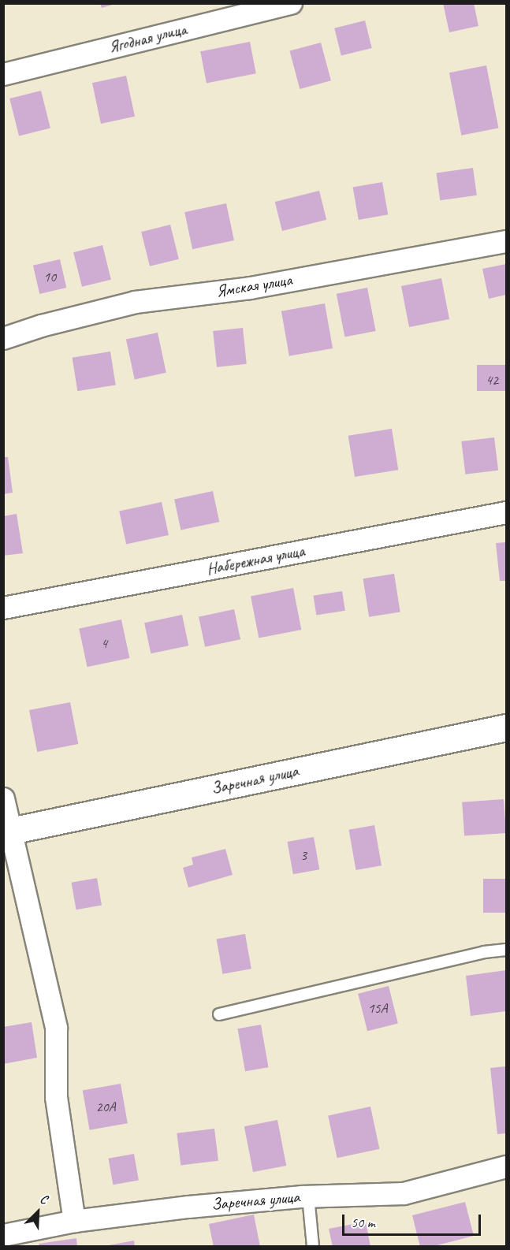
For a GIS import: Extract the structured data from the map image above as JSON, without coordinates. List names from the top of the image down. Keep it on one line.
{"streets":{"street":["Ягодная улица","Ямская улица","Набережная улица","Заречная улица"]},"house_numbers":["10","42","4","3","15А","20А"],"scale_bar":"50 m","north":"top right"}
